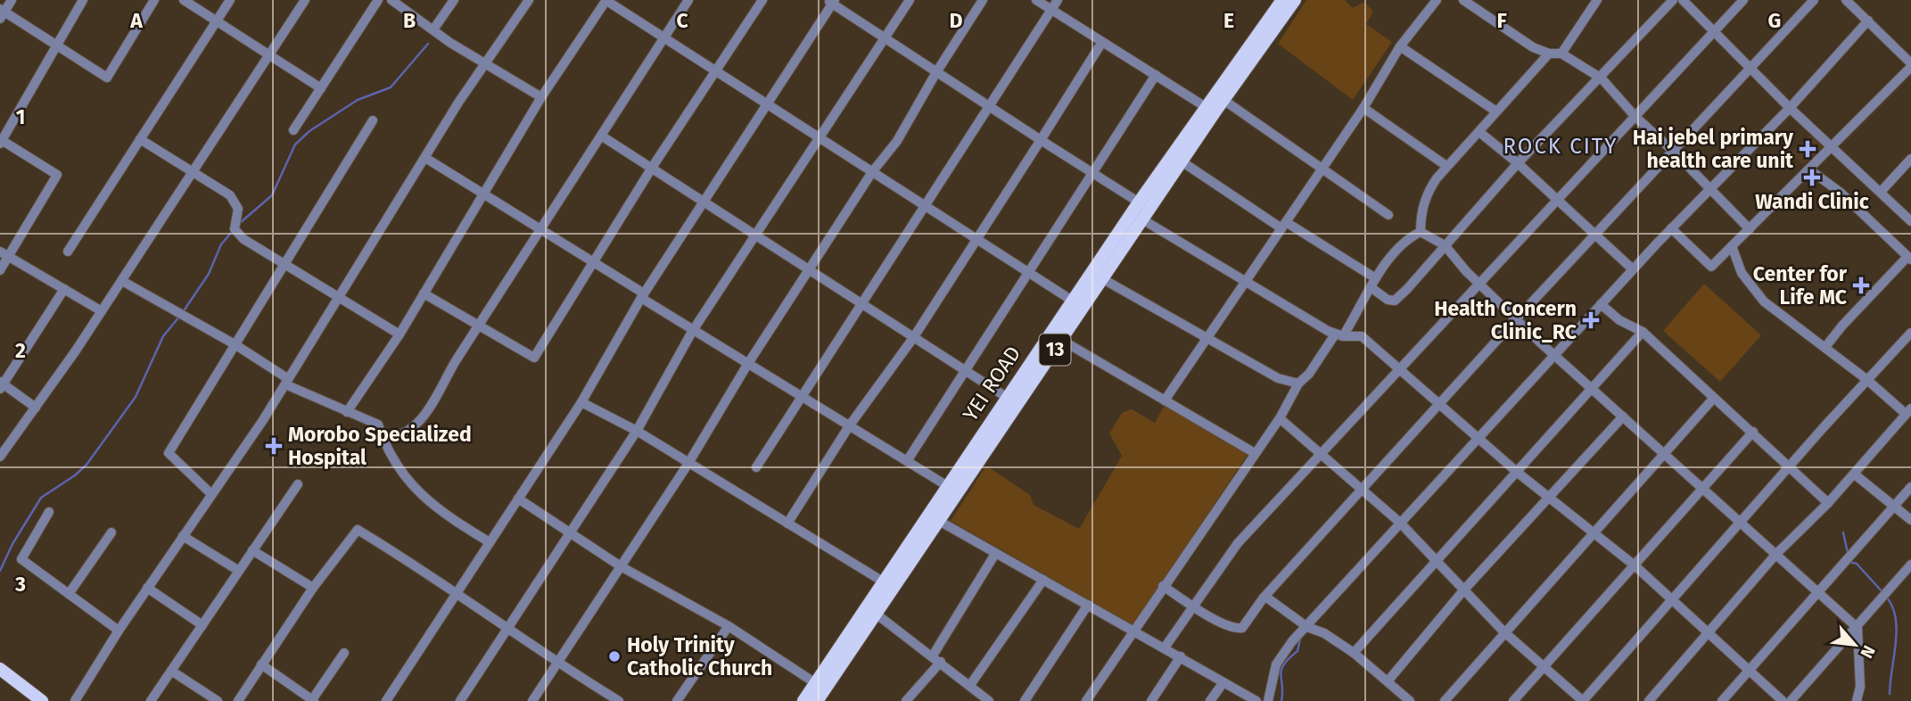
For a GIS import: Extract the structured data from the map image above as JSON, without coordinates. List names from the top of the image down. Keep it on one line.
{"streets":{"main road":["13","YEI ROAD"]},"districts":["ROCK CITY"],"places":{"health":["Hai jebel primary health care unit","Wandi Clinic","Center for Life MC","Health Concern Clinic_RC","Morobo Specialized Hospital"],"other":["Holy Trinity Catholic Church"]},"north":"bottom right","grid":{"columns":["A","B","C","D","E","F","G"],"rows":["1","2","3"]}}
